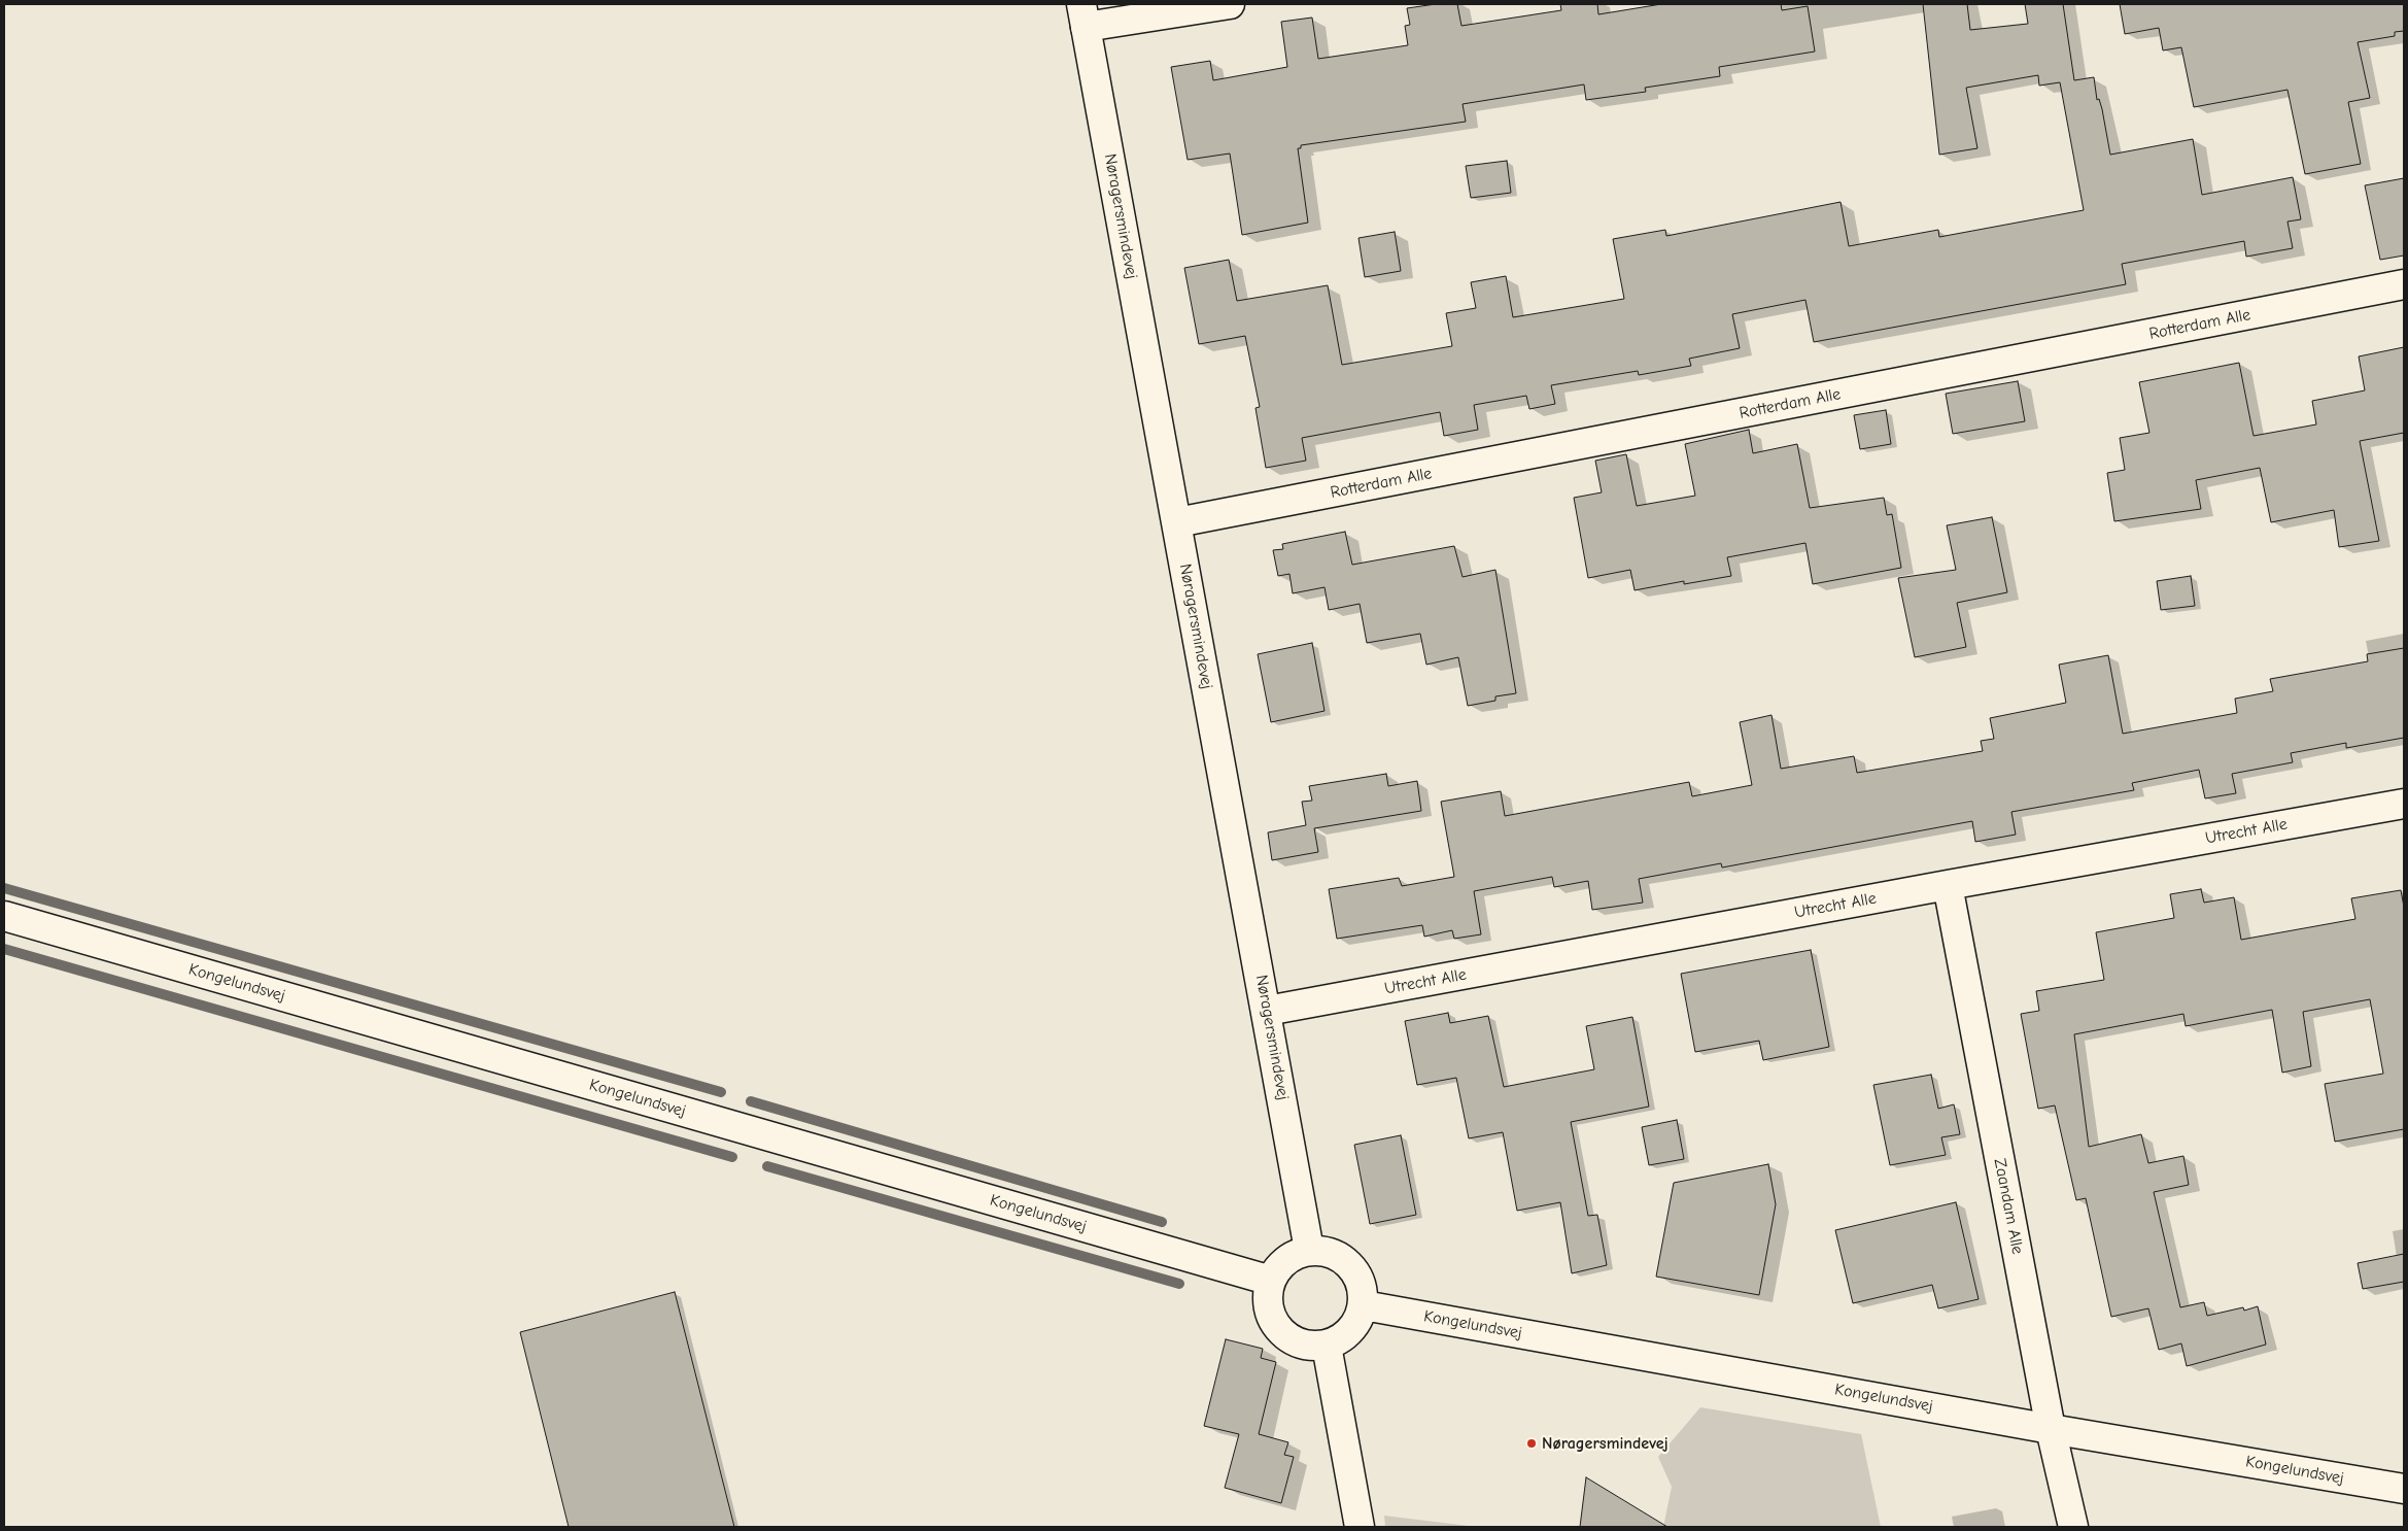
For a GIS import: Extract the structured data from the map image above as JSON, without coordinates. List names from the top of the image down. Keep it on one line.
{"streets":{"street":["Nøragersmindevej","Rotterdam Alle","Utrecht Alle","Kongelundsvej","Zaandam Alle"]},"crossings":[["Nøragersmindevej","Rotterdam Alle"],["Nøragersmindevej","Utrecht Alle"],["Nøragersmindevej","Kongelundsvej"],["Utrecht Alle","Zaandam Alle"],["Kongelundsvej","Zaandam Alle"]],"places":["Nøragersmindevej"]}
